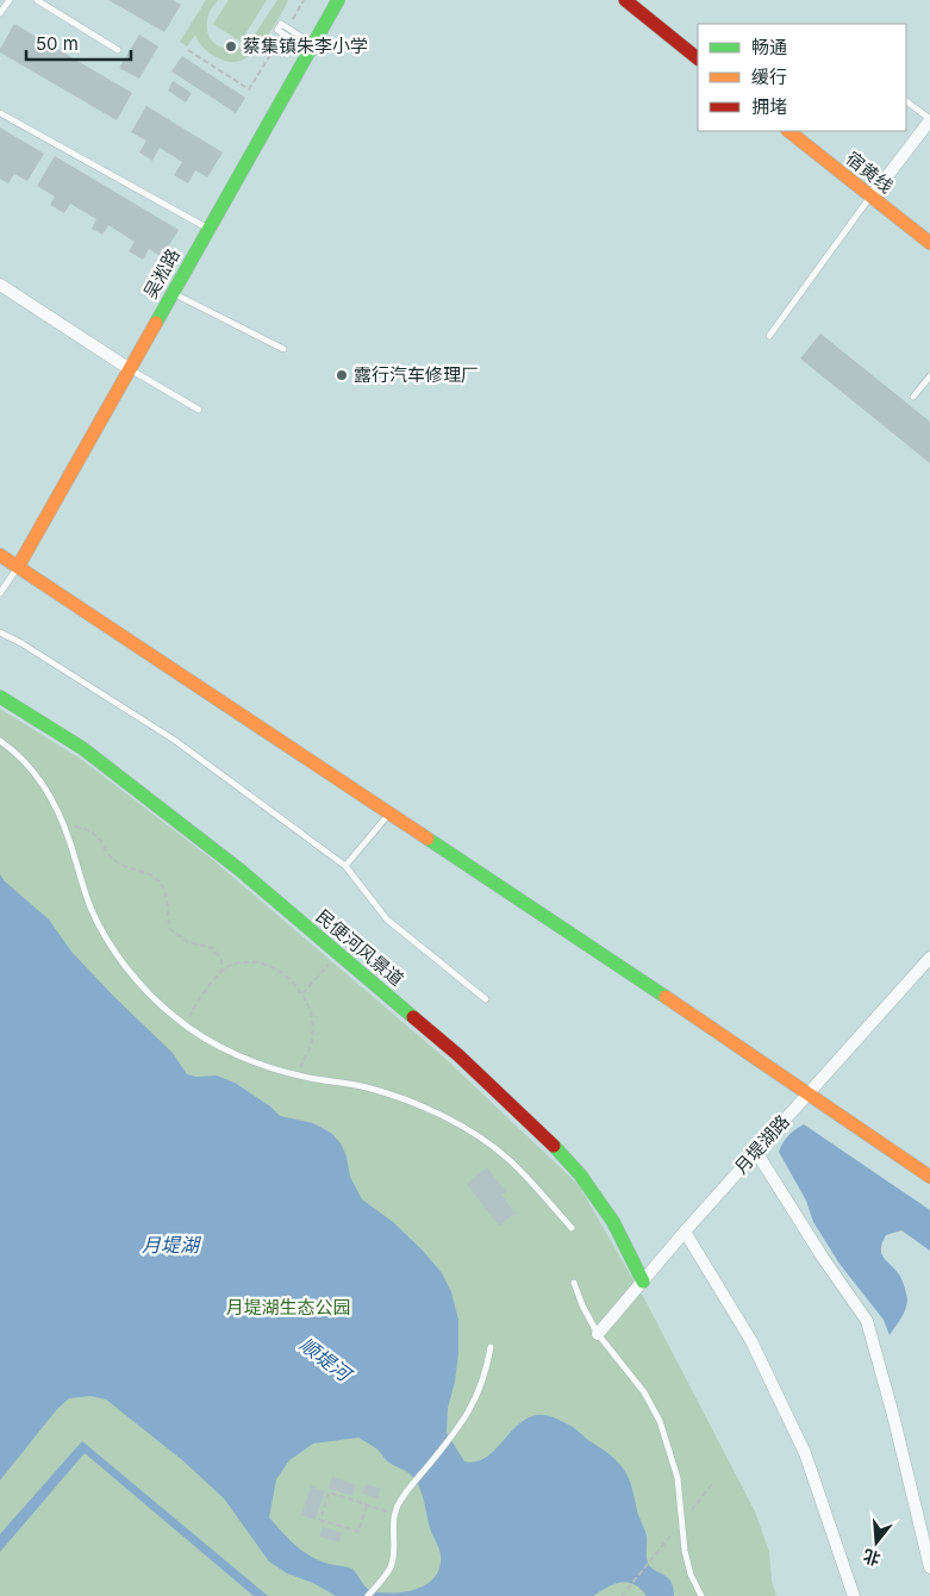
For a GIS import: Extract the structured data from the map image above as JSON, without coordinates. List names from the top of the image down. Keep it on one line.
{"streets":{"street":["宿黄线","吴淞路","民便河风景道","月堤湖路"]},"crossings":[["民便河风景道","月堤湖路"]],"water":["月堤湖","顺堤河"],"parks":["月堤湖生态公园"],"places":["蔡集镇朱李小学","露行汽车修理厂"],"legend":["畅通","缓行","拥堵"],"scale_bar":"50 m","north":"bottom"}
